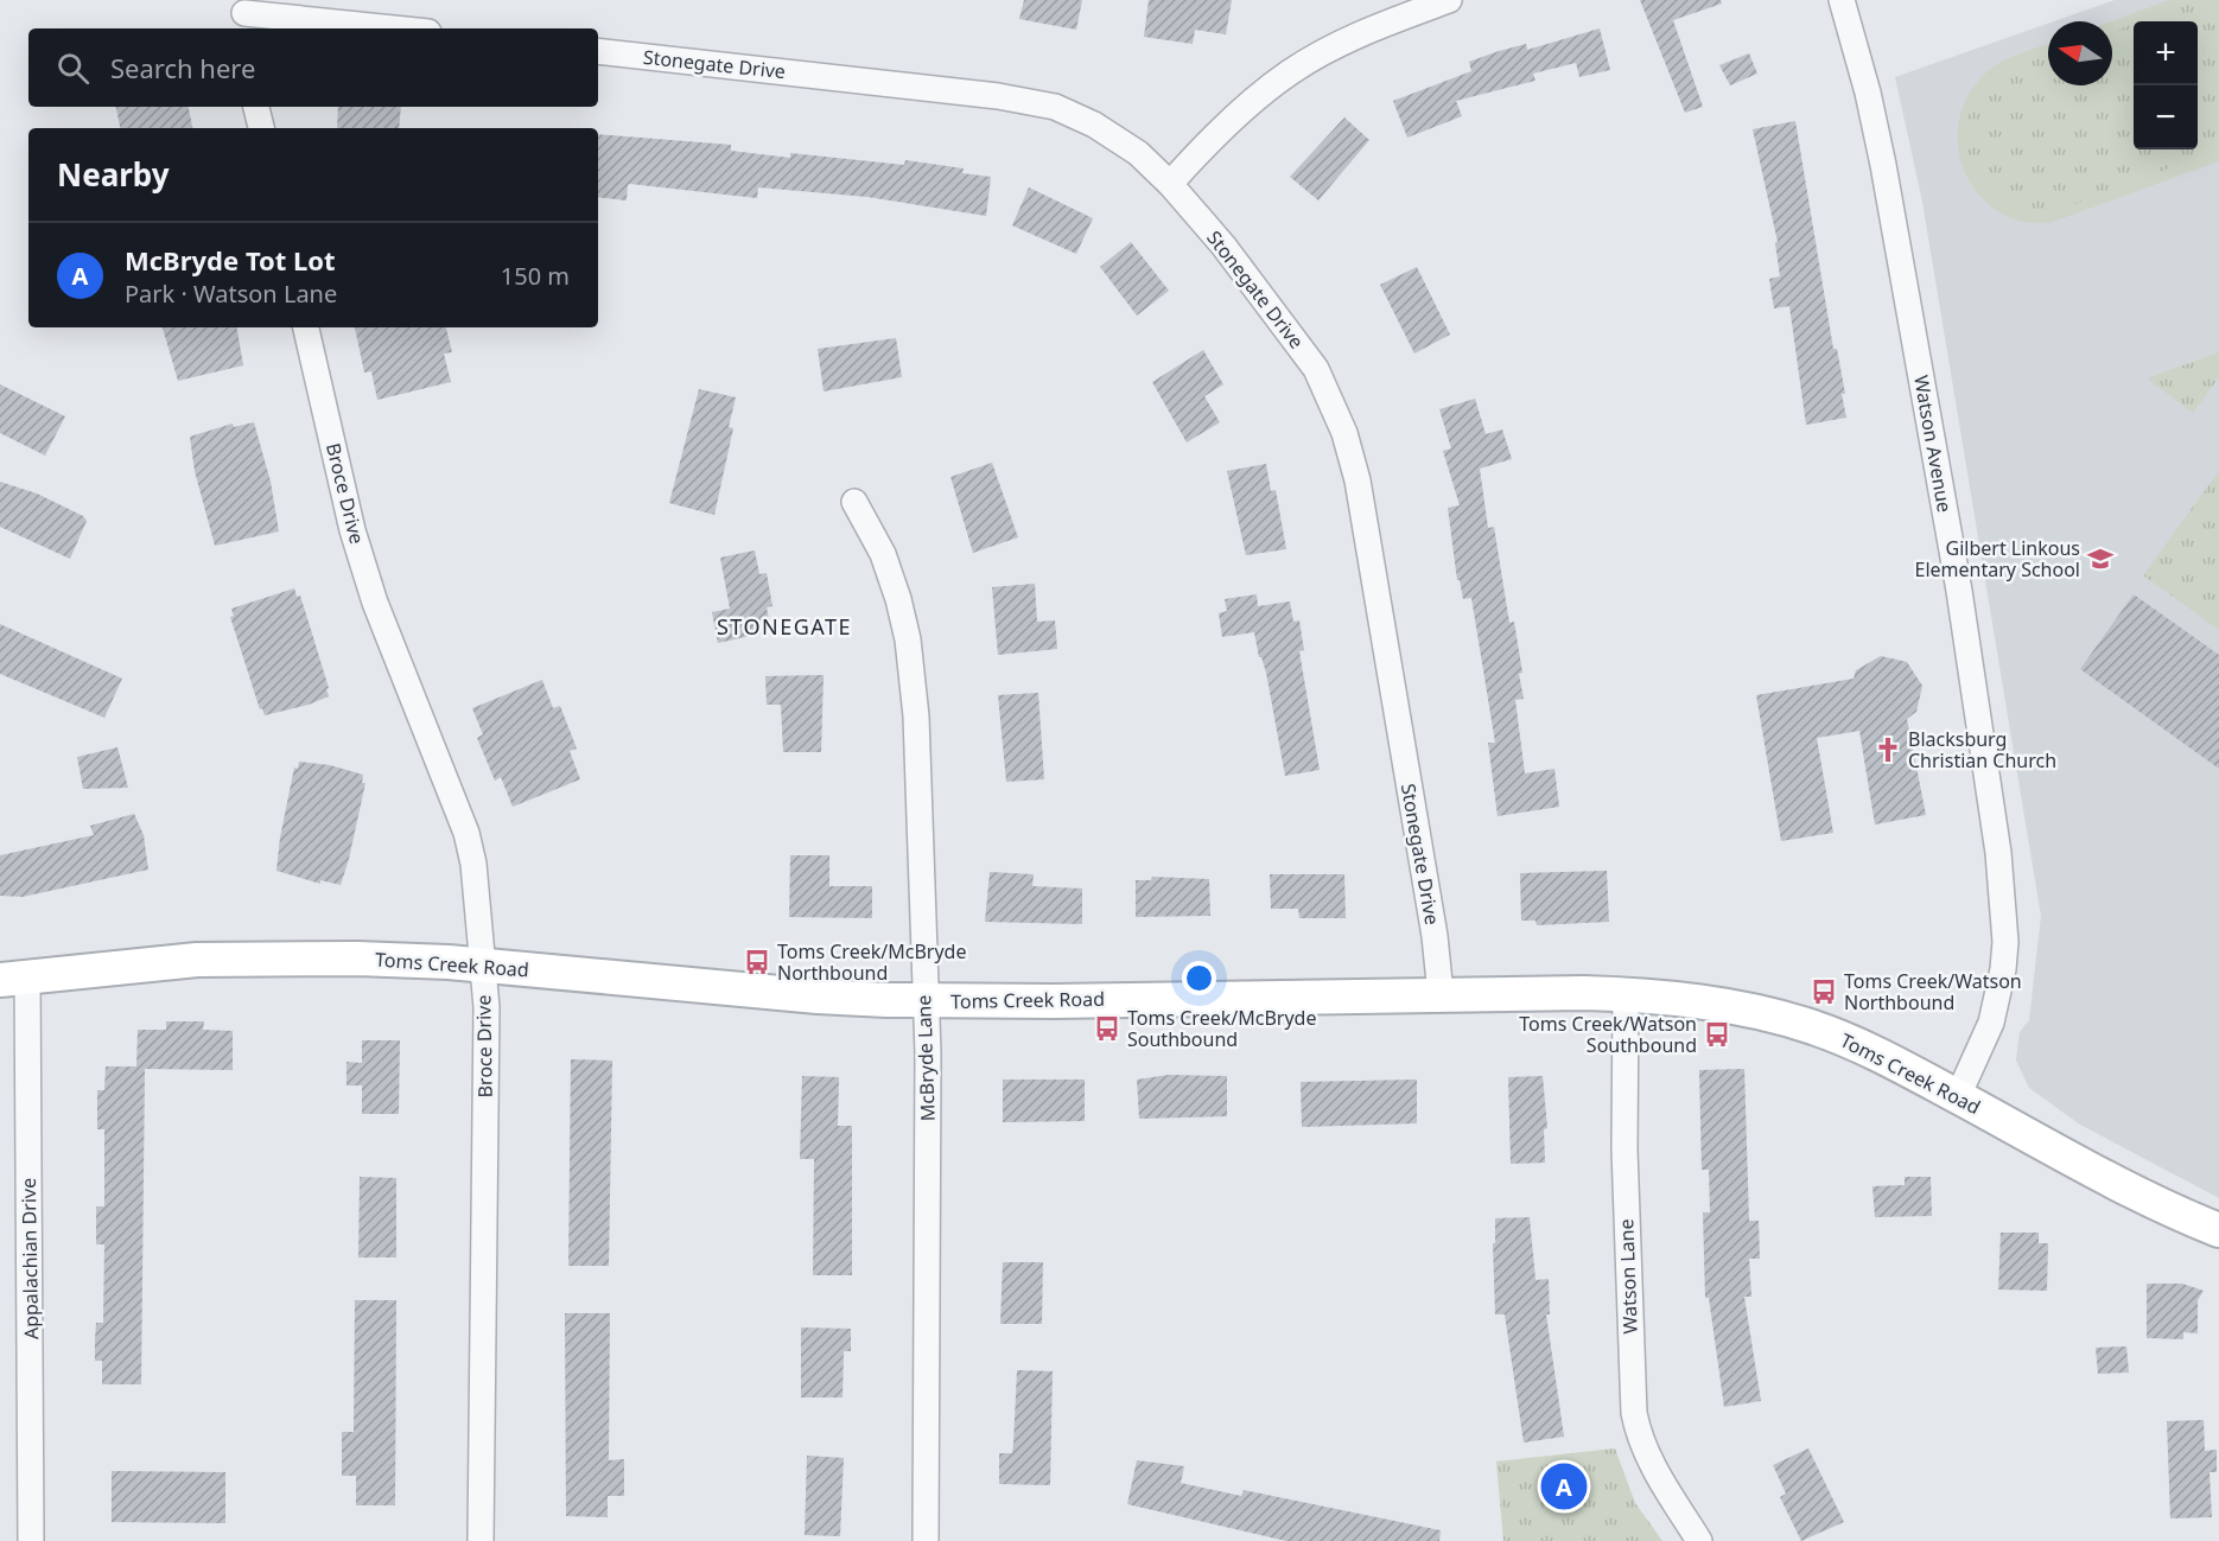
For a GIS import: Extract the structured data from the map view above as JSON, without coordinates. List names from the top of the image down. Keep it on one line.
{"streets":{"main road":["Toms Creek Road"],"street":["Stonegate Drive","Watson Avenue","Broce Drive","McBryde Lane","Appalachian Drive","Watson Lane"]},"crossings":[["Stonegate Drive","Toms Creek Road"],["Watson Avenue","Toms Creek Road"],["Broce Drive","Toms Creek Road"],["Toms Creek Road","McBryde Lane"],["Toms Creek Road","Appalachian Drive"],["Toms Creek Road","Watson Lane"]],"districts":["STONEGATE"],"places":{"school or university":["Gilbert Linkous Elementary School"],"church":["Blacksburg Christian Church"],"bus stop":["Toms Creek/McBryde Northbound","Toms Creek/Watson Northbound","Toms Creek/McBryde Southbound","Toms Creek/Watson Southbound"]},"north":"left","page":{"map_buttons":["+","−"],"search":"Search here","heading":"Nearby","list":[{"mark":"A","name":"McBryde Tot Lot","note":"Park · Watson Lane","value":"150 m"}],"pins":"A"}}
